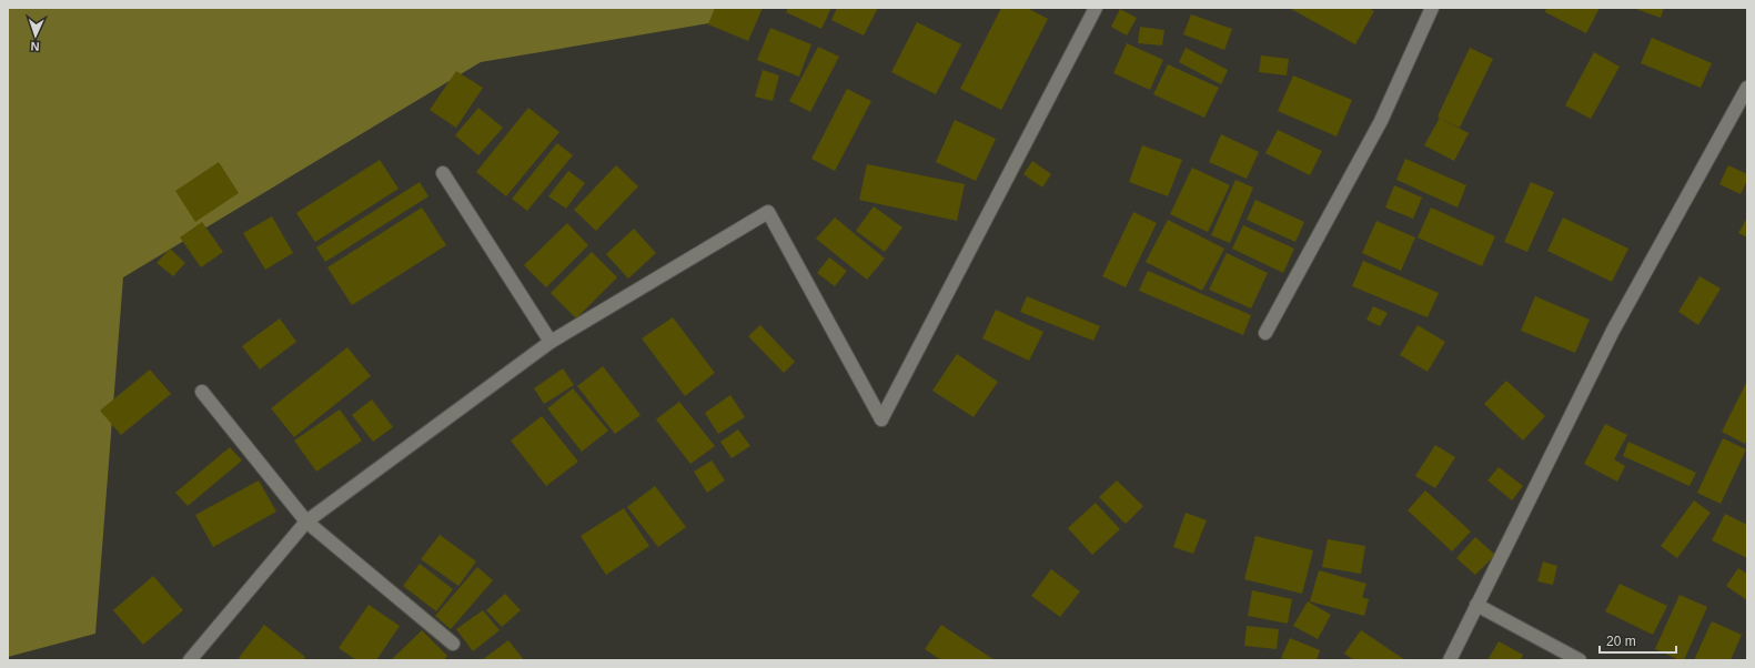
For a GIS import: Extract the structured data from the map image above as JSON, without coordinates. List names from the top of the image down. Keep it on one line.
{"scale_bar":"20 m","north":"bottom"}
